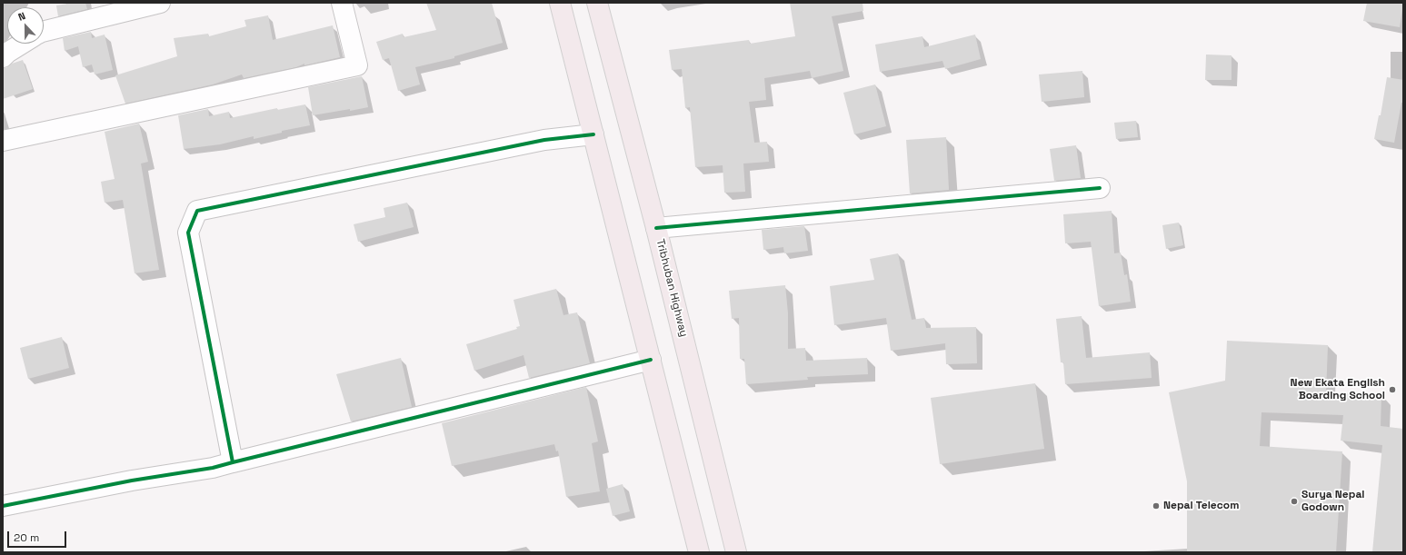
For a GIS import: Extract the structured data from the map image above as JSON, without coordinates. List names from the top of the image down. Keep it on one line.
{"streets":{"highway":["Tribhuban Highway"]},"places":["New Ekata English Boarding School","Surya Nepal Godown","Nepal Telecom"],"scale_bar":"20 m","north":"top"}
